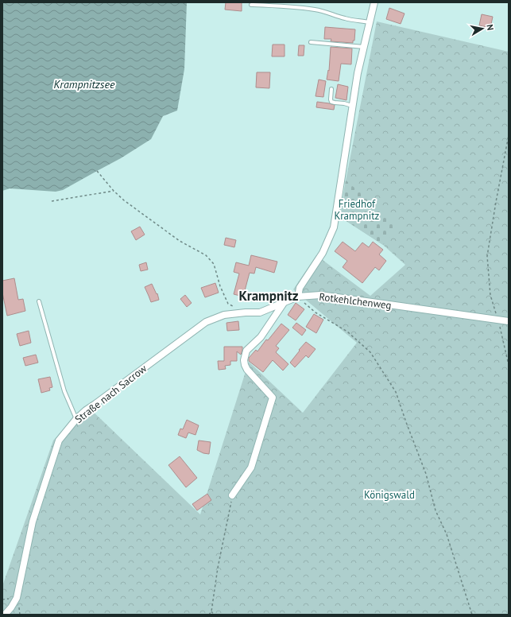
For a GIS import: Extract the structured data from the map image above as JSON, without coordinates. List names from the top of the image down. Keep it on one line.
{"streets":{"street":["Rotkehlchenweg","Straße nach Sacrow"]},"crossings":[["Rotkehlchenweg","Straße nach Sacrow"]],"districts":["Krampnitz"],"water":["Krampnitzsee"],"parks":["Friedhof Krampnitz","Königswald"],"north":"right"}
